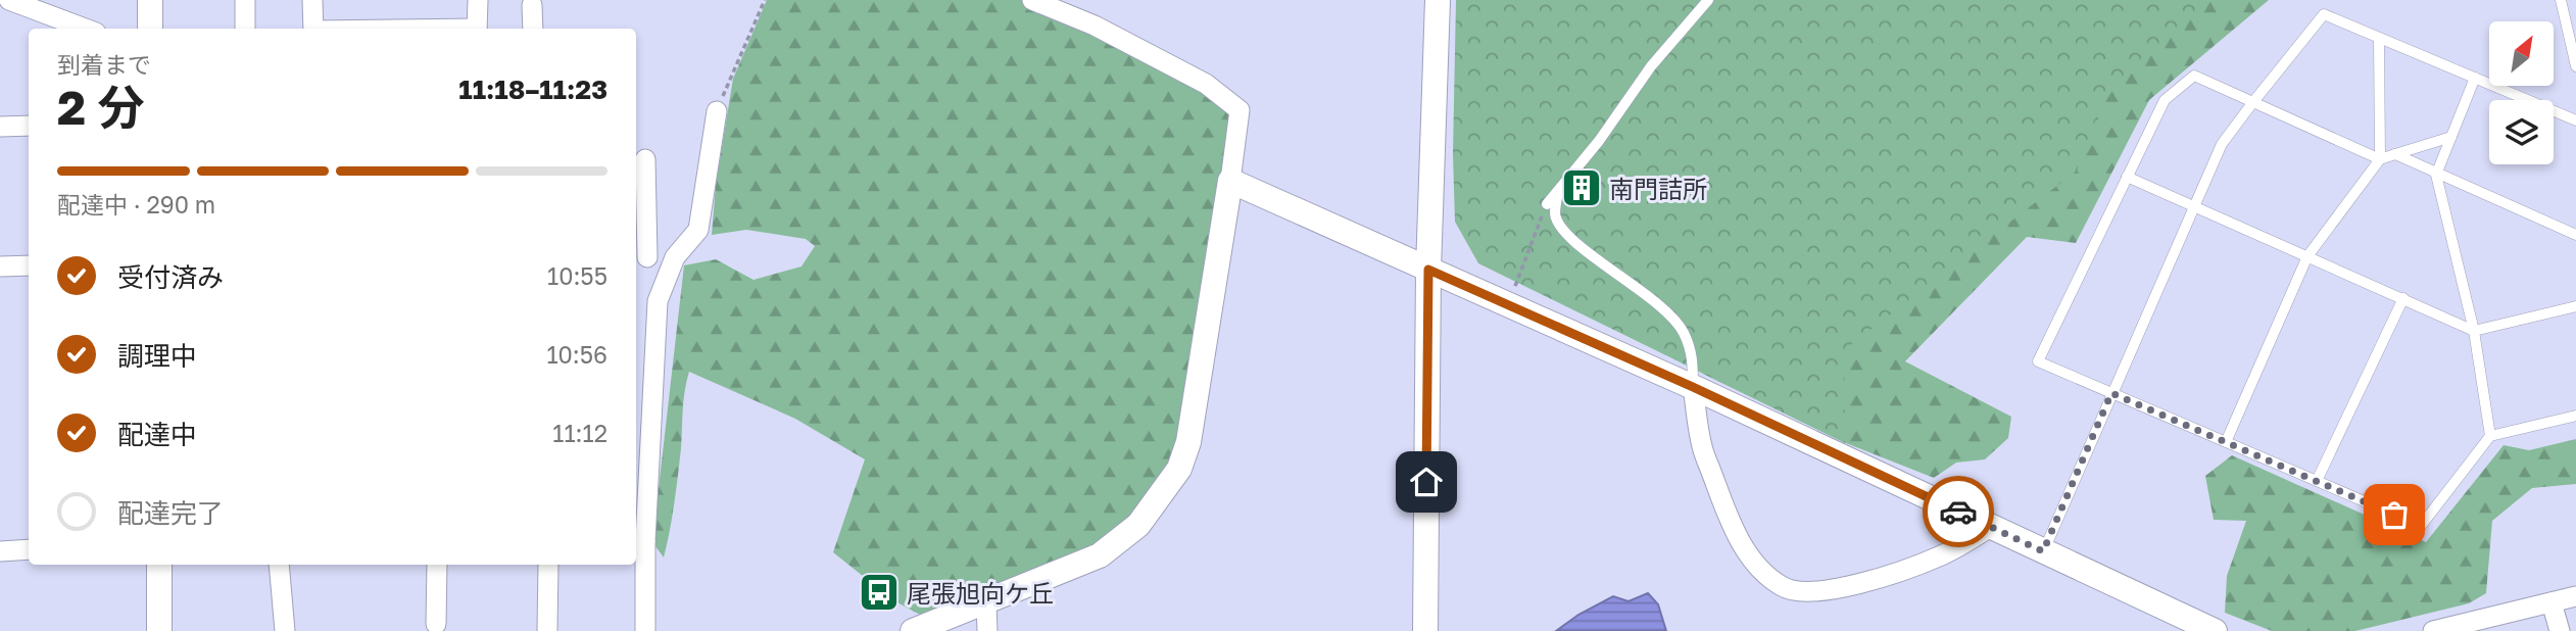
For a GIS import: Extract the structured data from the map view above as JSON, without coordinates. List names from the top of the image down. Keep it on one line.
{"places":{"building":["南門詰所"],"bus stop":["尾張旭向ケ丘"]},"north":"top right","page":{"heading":["2 分","到着まで","11:18–11:23"],"bar":"配達中 · 290 m","list":[["受付済み","10:55"],["調理中","10:56"],["配達中","11:12"],"配達完了"]}}
